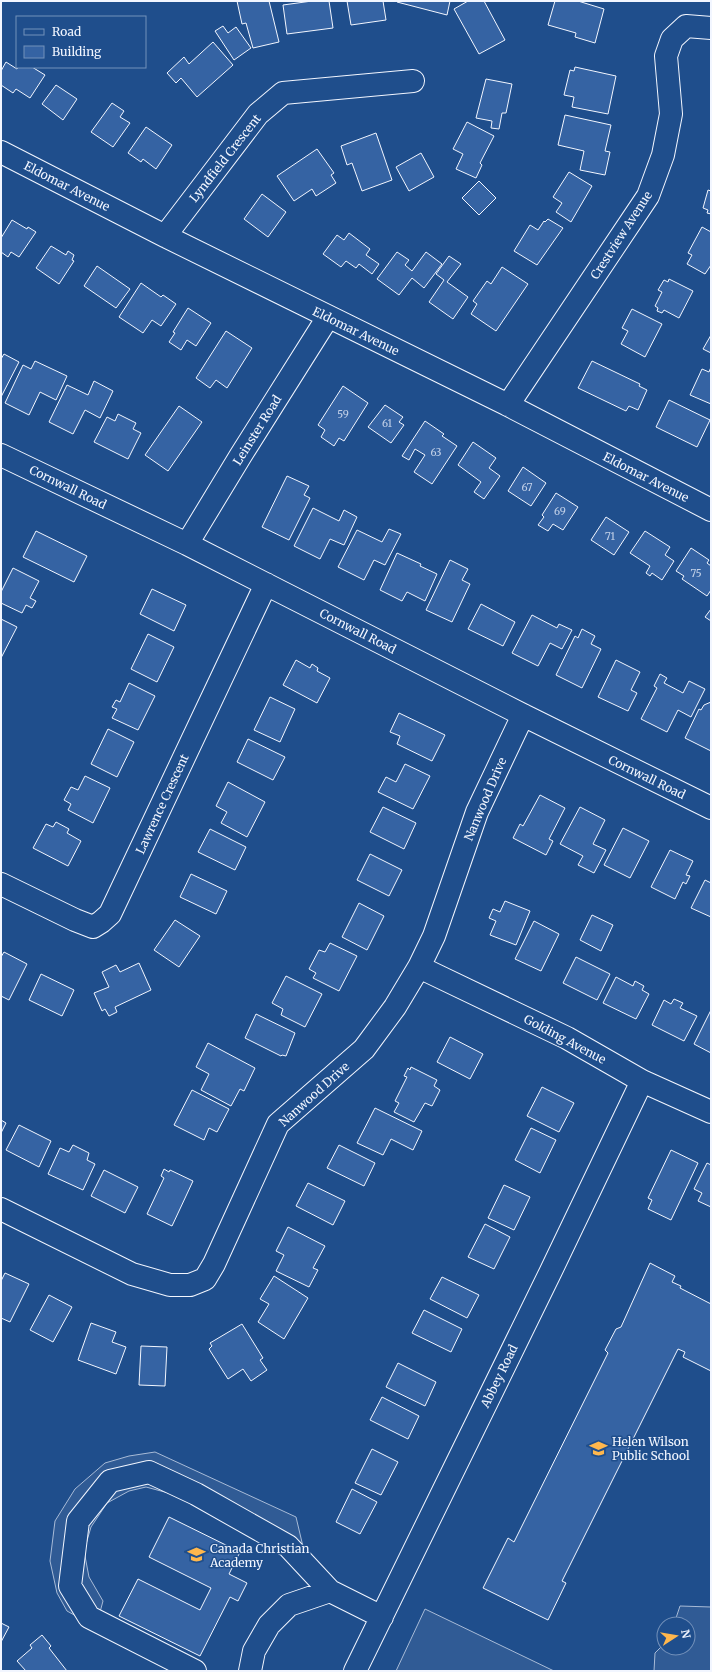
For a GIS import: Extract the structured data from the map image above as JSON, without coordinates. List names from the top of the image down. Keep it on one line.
{"streets":{"street":["Lyndfield Crescent","Eldomar Avenue","Crestview Avenue","Leinster Road","Cornwall Road","Nanwood Drive","Lawrence Crescent","Golding Avenue","Abbey Road"]},"crossings":[["Lyndfield Crescent","Eldomar Avenue"],["Eldomar Avenue","Crestview Avenue"],["Eldomar Avenue","Leinster Road"],["Leinster Road","Cornwall Road"],["Cornwall Road","Nanwood Drive"],["Cornwall Road","Lawrence Crescent"],["Nanwood Drive","Golding Avenue"],["Golding Avenue","Abbey Road"]],"places":{"school or university":["Helen Wilson Public School","Canada Christian Academy"]},"house_numbers":["59","61","63","67","69","71","75"],"legend":["Road","Building"],"north":"right"}
